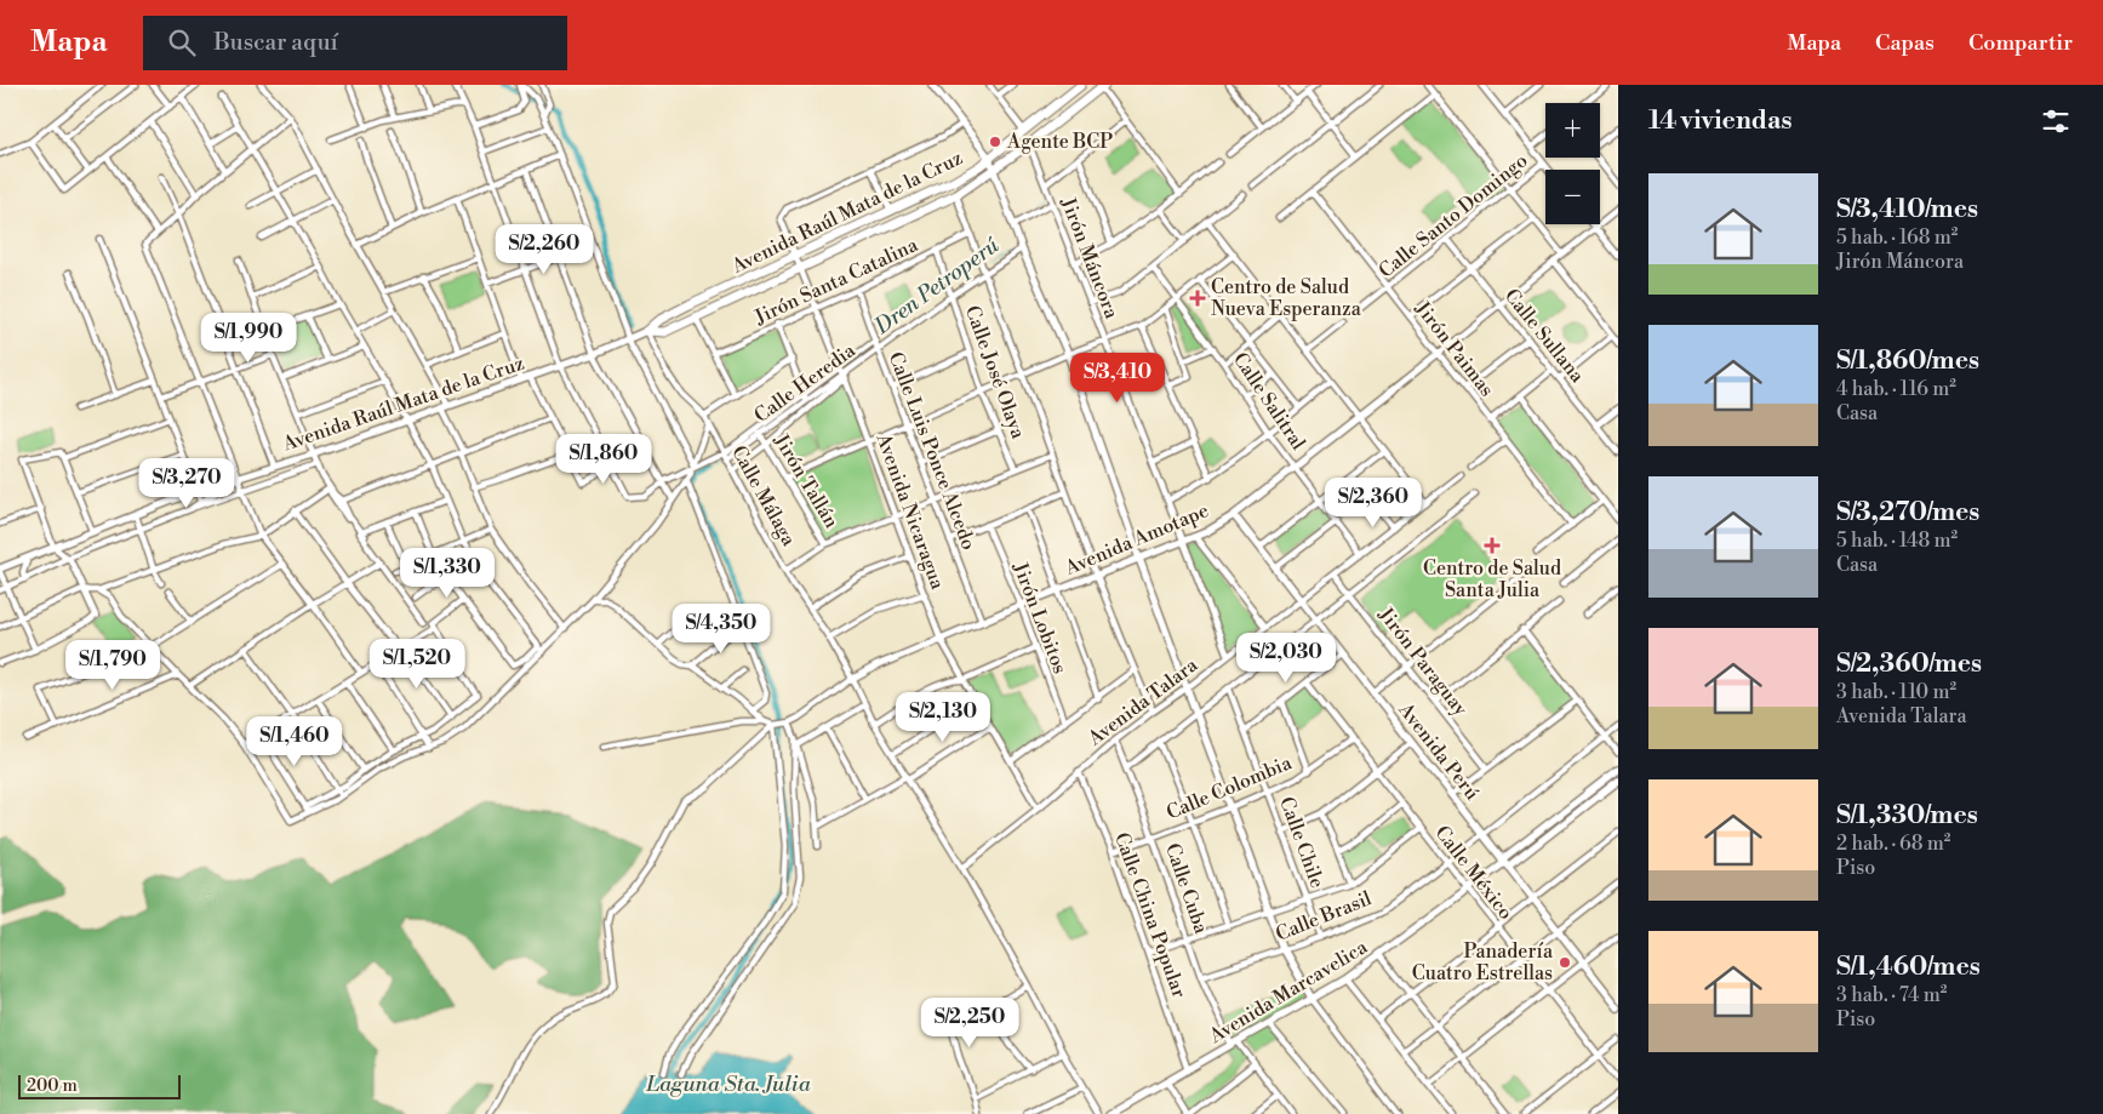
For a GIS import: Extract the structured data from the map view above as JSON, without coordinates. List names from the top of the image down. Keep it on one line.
{"streets":{"main road":["Avenida Raúl Mata de la Cruz"],"street":["Calle Santo Domingo","Jirón Máncora","Jirón Santa Catalina","Calle Sullana","Jirón Paimas","Calle José Olaya","Calle Heredia","Calle Salitral","Calle Luis Ponce Alcedo","Jirón Tallán","Calle Málaga","Avenida Nicaragua","Avenida Amotape","Jirón Lobitos","Jirón Paraguay","Avenida Talara","Avenida Perú","Calle Colombia","Calle Chile","Calle México","Calle Cuba","Calle China Popular","Calle Brasil","Avenida Marcavelica"]},"crossings":[["Avenida Raúl Mata de la Cruz","Jirón Máncora"],["Avenida Raúl Mata de la Cruz","Calle Málaga"],["Avenida Raúl Mata de la Cruz","Avenida Nicaragua"],["Calle Santo Domingo","Calle Sullana"],["Calle Santo Domingo","Jirón Paimas"],["Jirón Máncora","Avenida Amotape"],["Jirón Máncora","Avenida Talara"],["Jirón Santa Catalina","Calle José Olaya"],["Jirón Santa Catalina","Calle Luis Ponce Alcedo"],["Jirón Santa Catalina","Avenida Nicaragua"],["Calle Sullana","Avenida Amotape"],["Jirón Paimas","Avenida Amotape"],["Calle José Olaya","Calle Heredia"],["Calle Heredia","Calle Luis Ponce Alcedo"],["Calle Heredia","Jirón Tallán"],["Calle Heredia","Calle Málaga"],["Calle Heredia","Avenida Nicaragua"],["Calle Salitral","Avenida Amotape"],["Calle Salitral","Avenida Talara"],["Calle Luis Ponce Alcedo","Avenida Amotape"],["Calle Málaga","Avenida Amotape"],["Calle Málaga","Avenida Talara"],["Avenida Nicaragua","Avenida Amotape"],["Avenida Nicaragua","Avenida Talara"],["Avenida Amotape","Jirón Lobitos"],["Avenida Amotape","Avenida Perú"],["Jirón Paraguay","Avenida Talara"],["Avenida Talara","Avenida Perú"],["Avenida Talara","Calle Cuba"],["Avenida Talara","Calle China Popular"],["Avenida Perú","Calle Brasil"],["Avenida Perú","Avenida Marcavelica"],["Calle Colombia","Calle Chile"],["Calle Colombia","Calle México"],["Calle Colombia","Calle Cuba"],["Calle Colombia","Calle China Popular"],["Calle Chile","Calle Brasil"],["Calle México","Calle Brasil"],["Calle México","Avenida Marcavelica"],["Calle Cuba","Calle Brasil"],["Calle Cuba","Avenida Marcavelica"],["Calle China Popular","Avenida Marcavelica"]],"water":["Dren Petroperú","Laguna Sta. Julia"],"places":{"other":["Agente BCP","Panadería Cuatro Estrellas"],"health":["Centro de Salud Nueva Esperanza","Centro de Salud Santa Julia"]},"scale_bar":"200 m","page":{"header":"Mapa","search":"Buscar aquí","nav":["Mapa","Capas","Compartir"],"heading":"14 viviendas","map_buttons":["+","−"],"list":[{"name":"S/3,410/mes","note":"5 hab. · 168 m² · Jirón Máncora"},{"name":"S/1,860/mes","note":"4 hab. · 116 m² · Casa"},{"name":"S/3,270/mes","note":"5 hab. · 148 m² · Casa"},{"name":"S/2,360/mes","note":"3 hab. · 110 m² · Avenida Talara"},{"name":"S/1,330/mes","note":"2 hab. · 68 m² · Piso"},{"name":"S/1,460/mes","note":"3 hab. · 74 m² · Piso"}],"price":["S/2,260","S/1,990","S/3,410","S/1,860","S/3,270","S/2,360","S/1,330","S/4,350","S/2,030","S/1,520","S/1,790","S/2,130","S/1,460","S/2,250"],"scale":"200 m"}}
